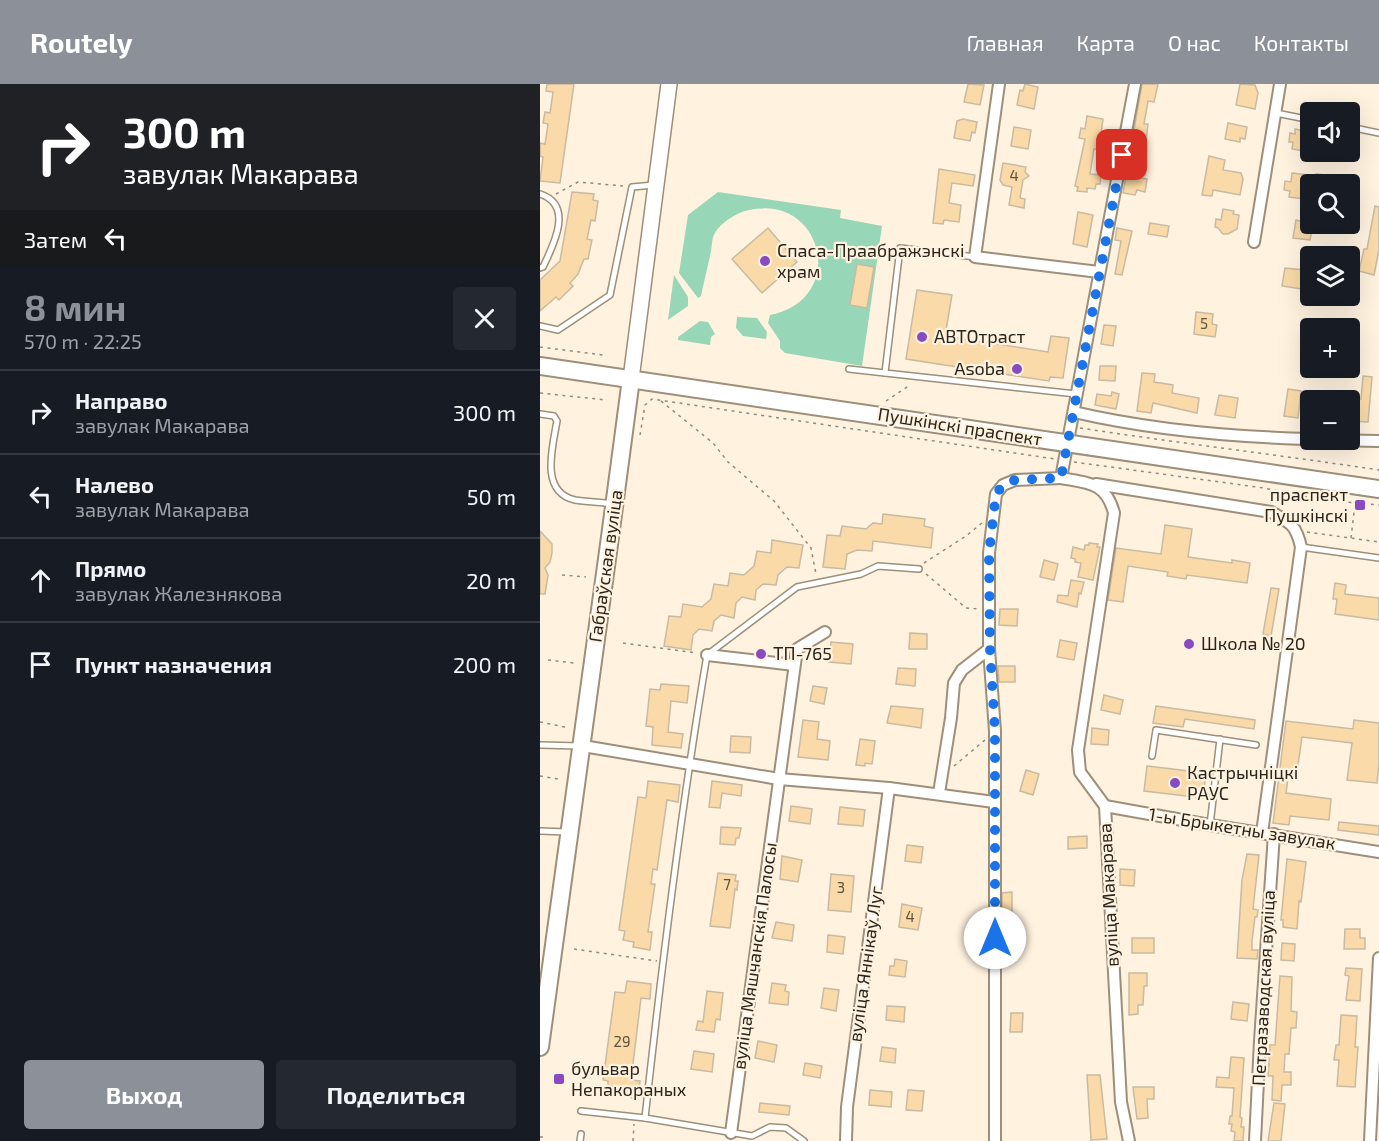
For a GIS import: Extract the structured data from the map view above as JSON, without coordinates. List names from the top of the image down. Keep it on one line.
{"streets":{"main road":["Пушкінскі праспект","Габраўская вуліца"],"street":["1-ы Брыкетны завулак","вуліца Макарава","вуліца Мяшчанскія Палосы","вуліца Яннікаў Луг","Петразаводская вуліца"]},"crossings":[["Пушкінскі праспект","Габраўская вуліца"],["1-ы Брыкетны завулак","вуліца Макарава"],["1-ы Брыкетны завулак","Петразаводская вуліца"]],"places":{"other":["Спаса-Праабражэнскі храм","АВТОтраст","Asoba","Школа № 20","ТП-765","Кастрычніцкі РАУС"],"transit":["праспект Пушкінскі","бульвар Непакораных"]},"house_numbers":["4","5","7","3","4","29"],"page":{"header":"Routely","nav":["Главная","Карта","О нас","Контакты"],"turn":["300 m","завулак Макарава"],"map_buttons":["+","−"],"then":"Затем","heading":["8 мин","570 m · 22:25"],"list":[{"name":"Направо","note":"завулак Макарава","value":"300 m"},{"name":"Налево","note":"завулак Макарава","value":"50 m"},{"name":"Прямо","note":"завулак Жалезнякова","value":"20 m"},{"name":"Пункт назначения","value":"200 m"}],"buttons":["Выход","Поделиться"]}}
